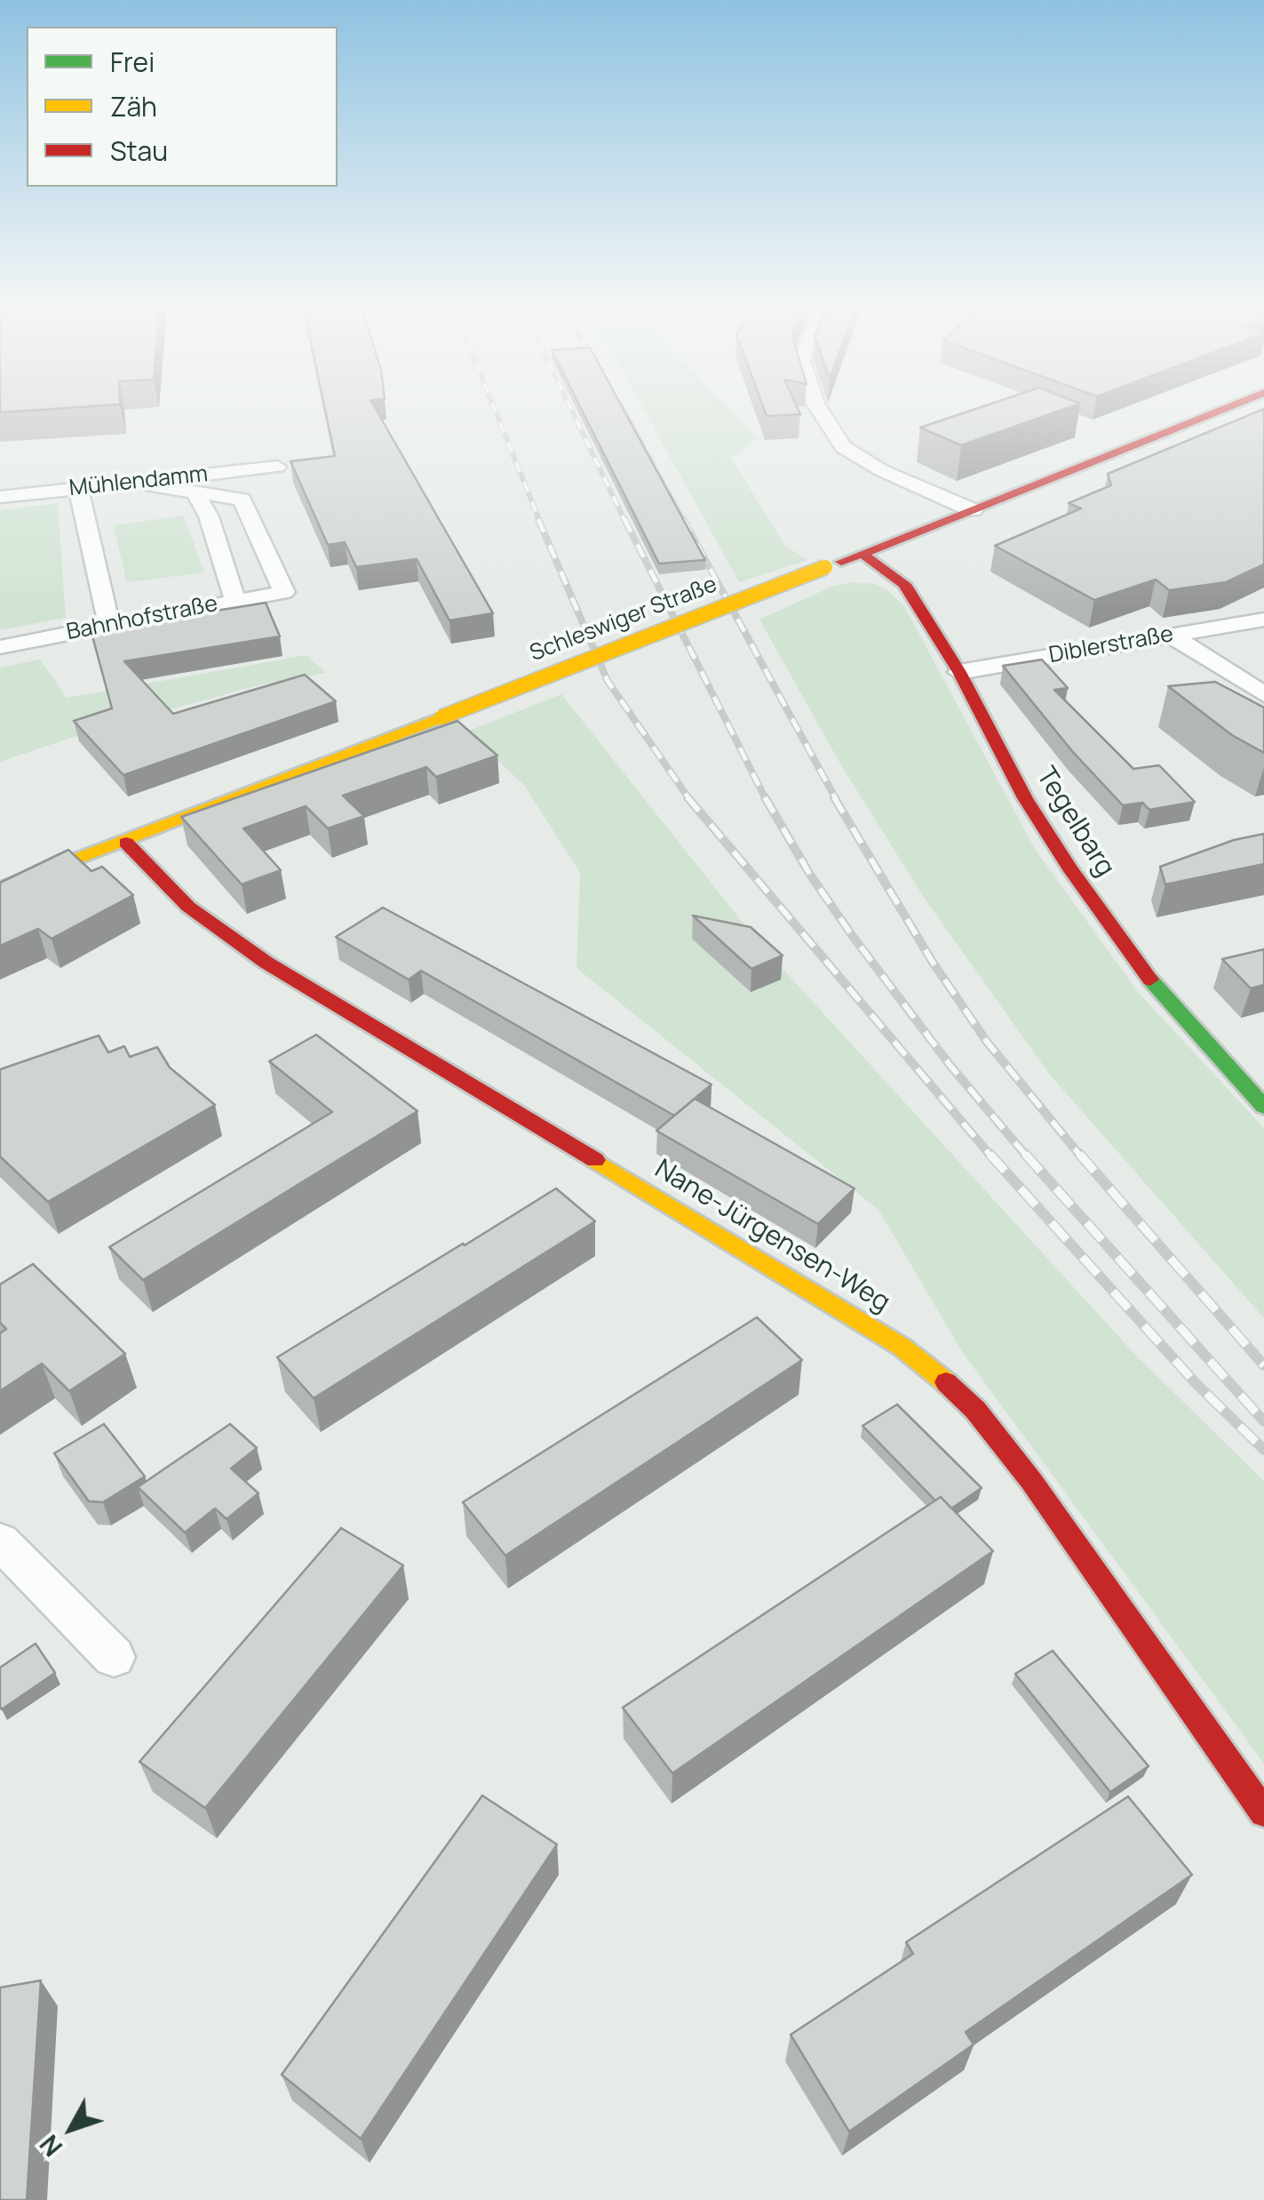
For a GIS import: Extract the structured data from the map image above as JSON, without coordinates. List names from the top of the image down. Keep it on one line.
{"streets":{"street":["Mühlendamm","Bahnhofstraße","Schleswiger Straße","Diblerstraße","Tegelbarg","Nane-Jürgensen-Weg"]},"crossings":[["Schleswiger Straße","Tegelbarg"],["Schleswiger Straße","Nane-Jürgensen-Weg"],["Diblerstraße","Tegelbarg"]],"legend":["Frei","Zäh","Stau"],"north":"bottom left"}
